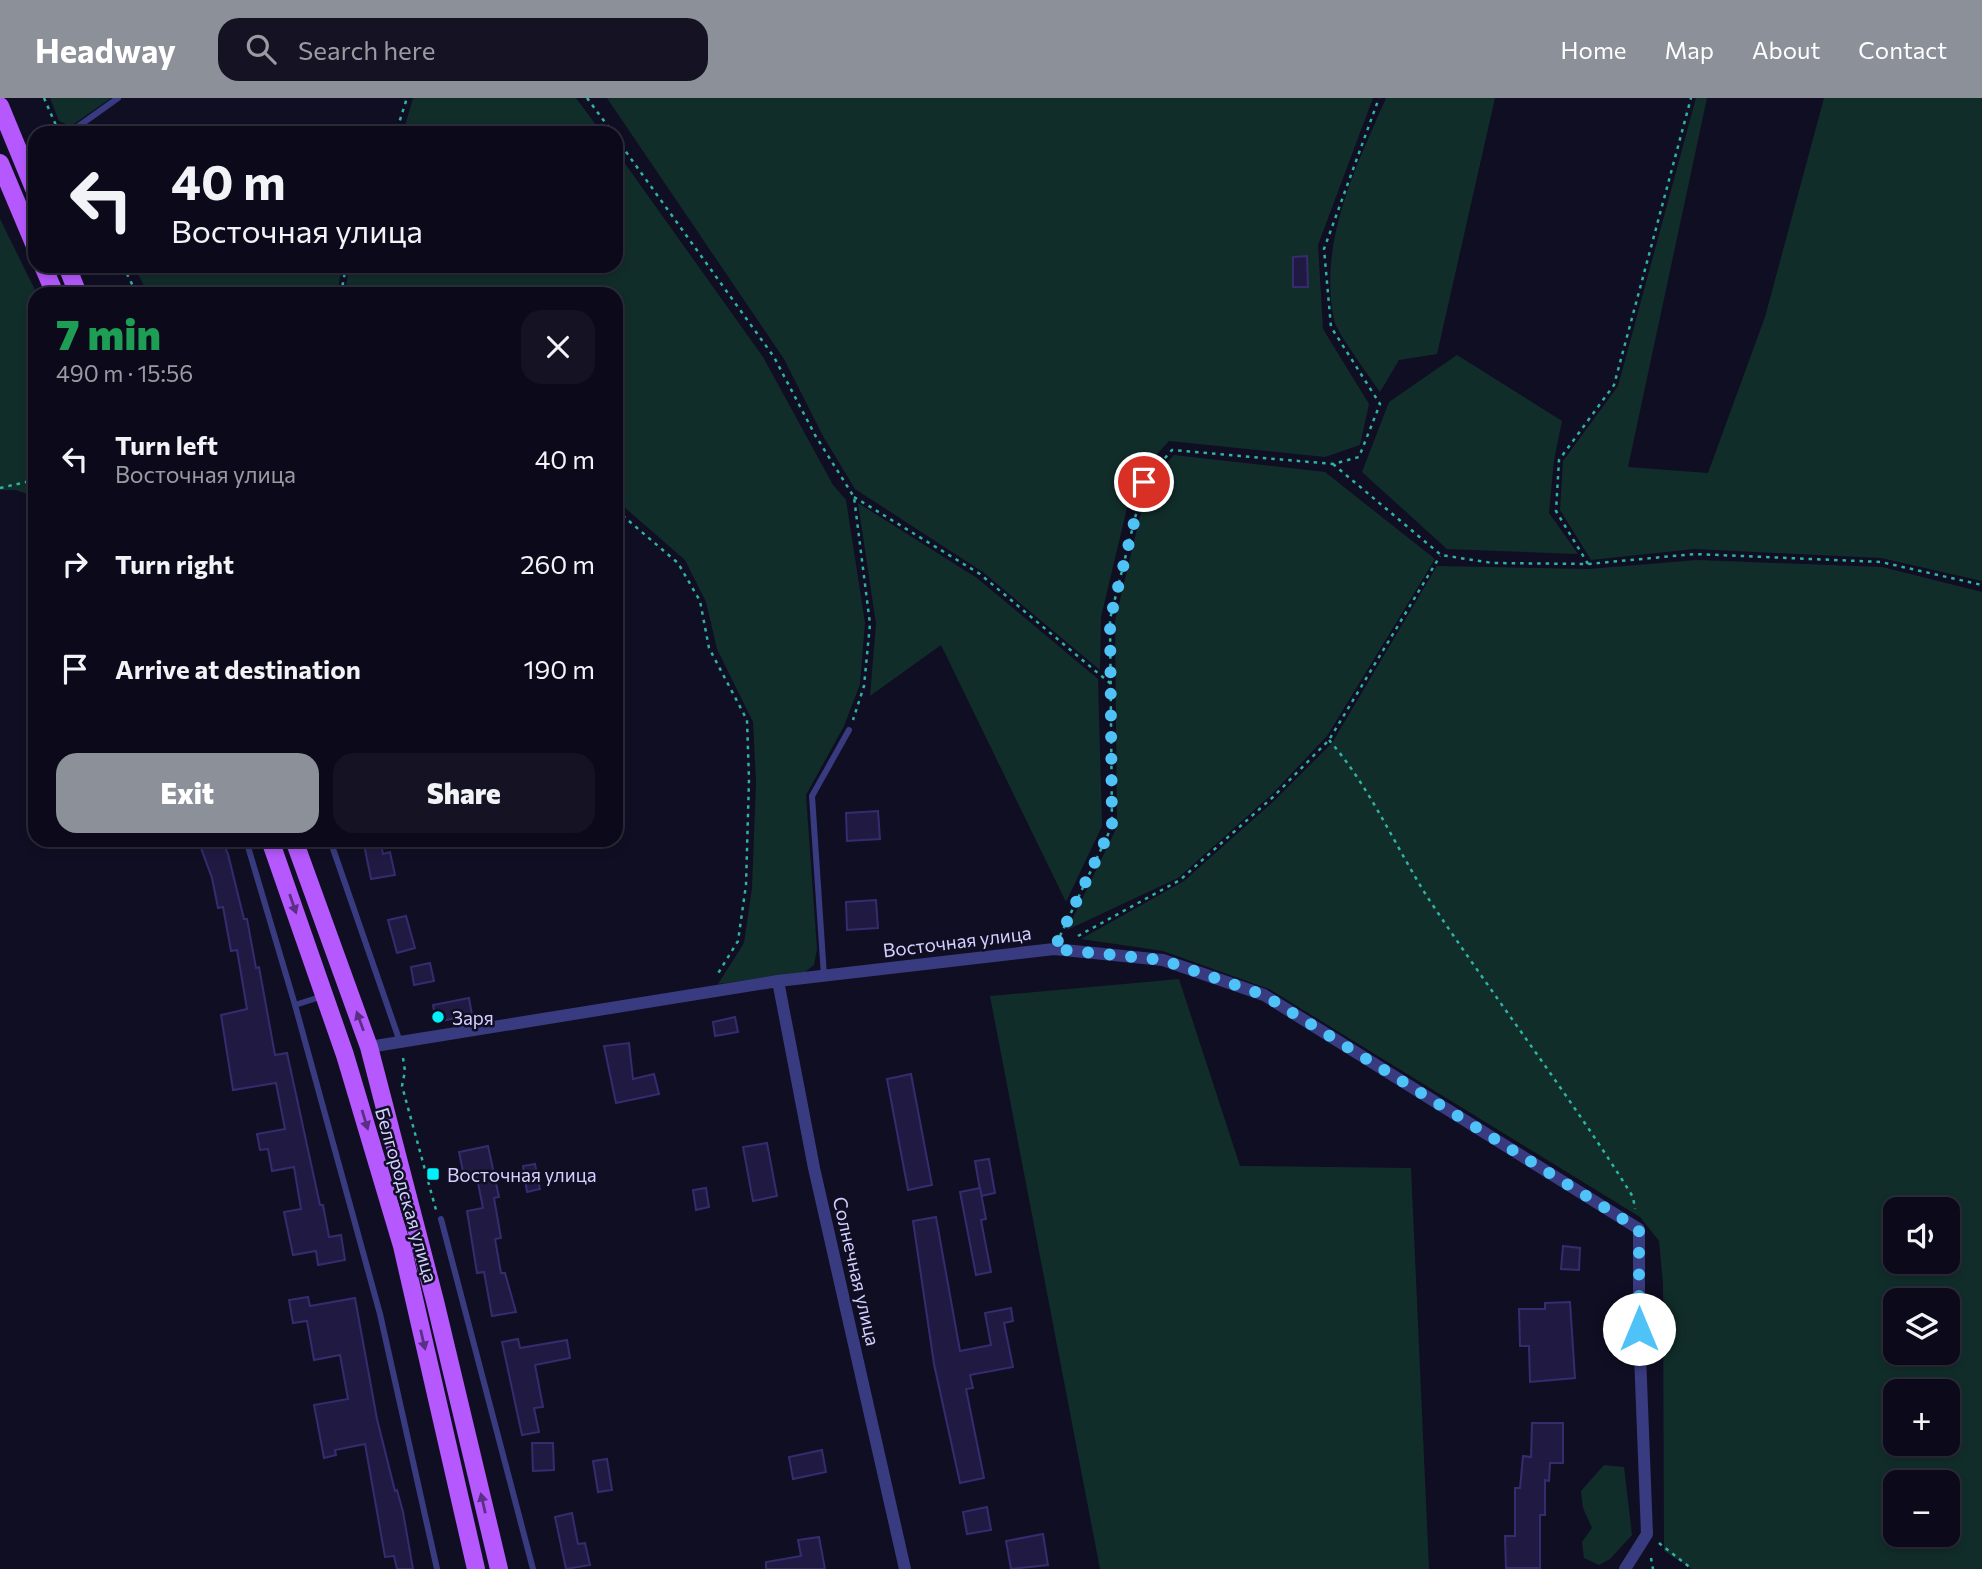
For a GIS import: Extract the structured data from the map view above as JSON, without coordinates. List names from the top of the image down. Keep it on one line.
{"streets":{"main road":["Белгородская улица"],"street":["Восточная улица","Солнечная улица"]},"crossings":[["Восточная улица","Белгородская улица"],["Восточная улица","Солнечная улица"]],"places":{"other":["Заря"],"transit":["Восточная улица"]},"page":{"header":"Headway","search":"Search here","nav":["Home","Map","About","Contact"],"turn":["40 m","Восточная улица"],"heading":["7 min","490 m · 15:56"],"list":[{"name":"Turn left","note":"Восточная улица","value":"40 m"},{"name":"Turn right","value":"260 m"},{"name":"Arrive at destination","value":"190 m"}],"buttons":["Exit","Share"],"map_buttons":["+","−"]}}
